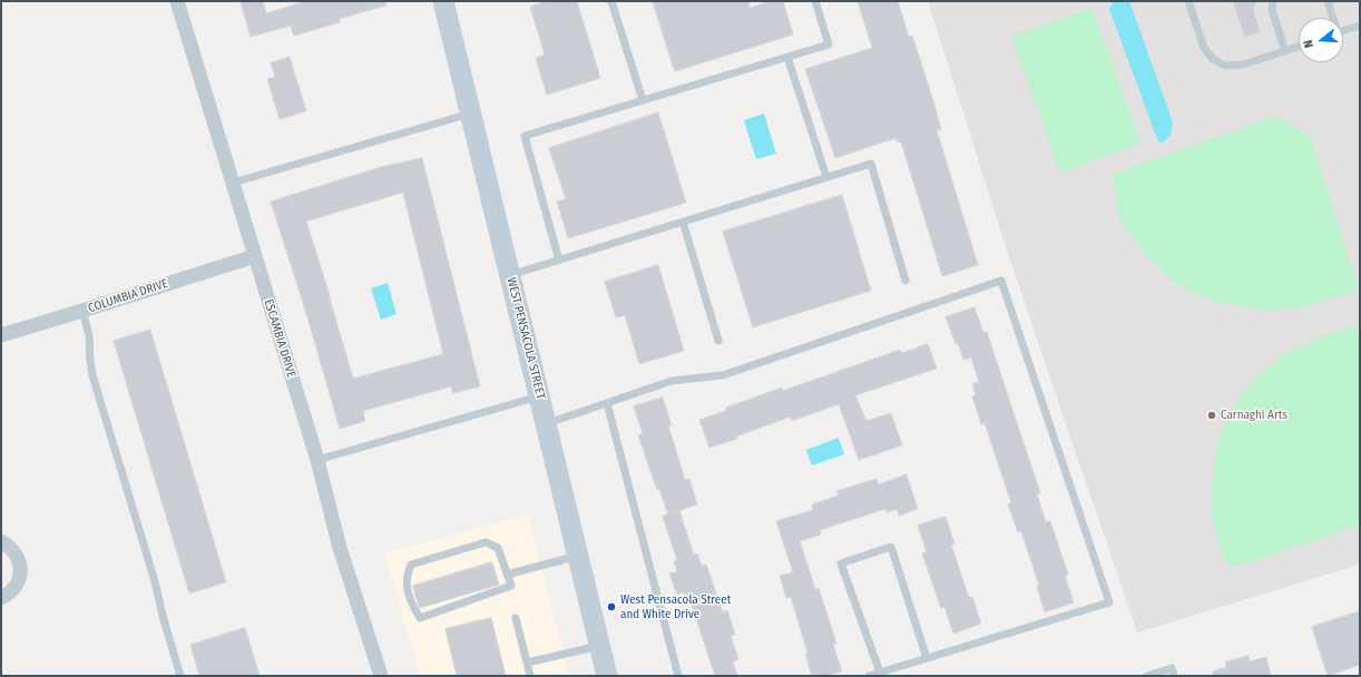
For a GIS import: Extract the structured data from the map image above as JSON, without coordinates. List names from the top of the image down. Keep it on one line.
{"streets":{"main road":["WEST PENSACOLA STREET"],"street":["COLUMBIA DRIVE","ESCAMBIA DRIVE"]},"crossings":[["COLUMBIA DRIVE","ESCAMBIA DRIVE"]],"places":["Carnaghi Arts","West Pensacola Street and White Drive"],"north":"left"}
